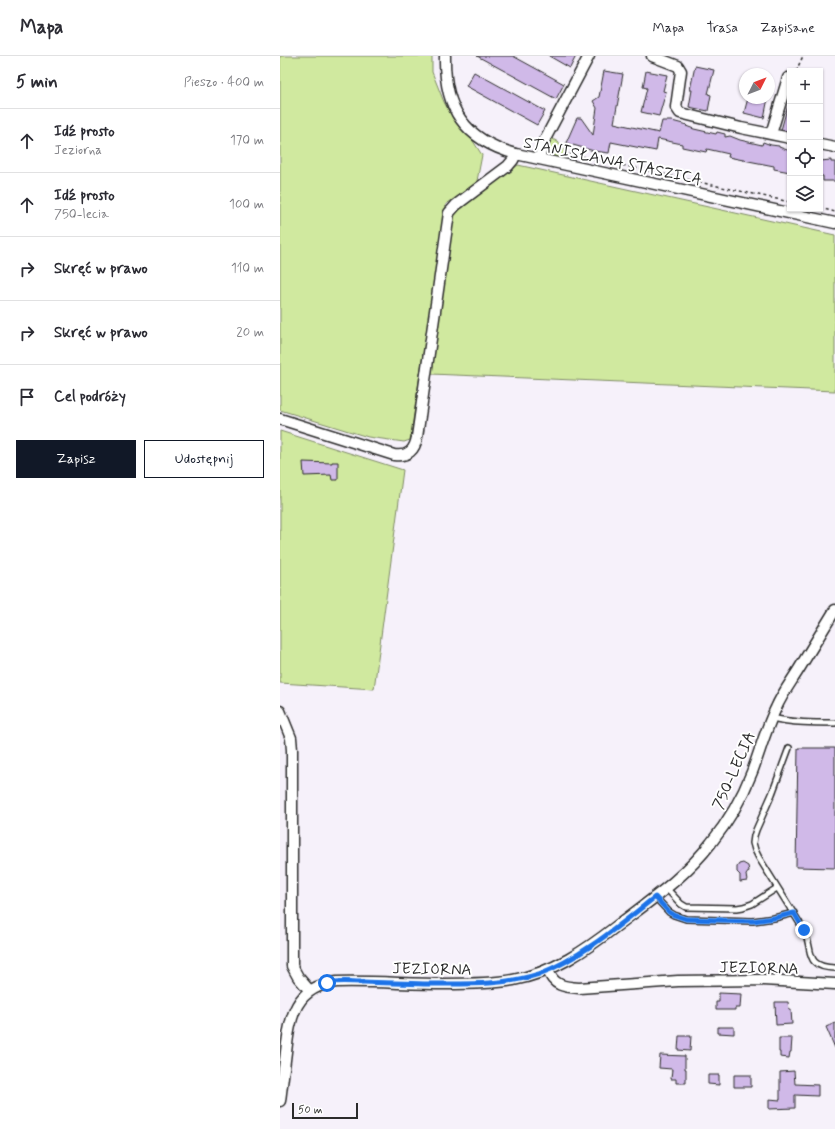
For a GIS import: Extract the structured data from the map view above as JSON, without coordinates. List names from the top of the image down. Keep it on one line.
{"streets":{"street":["STANISŁAWA STASZICA","750-LECIA","JEZIORNA"]},"crossings":[["750-LECIA","JEZIORNA"]],"scale_bar":"50 m","north":"top right","page":{"header":"Mapa","nav":["Mapa","Trasa","Zapisane"],"heading":["5 min","Pieszo · 400 m"],"map_buttons":["+","−"],"list":[["Idź prosto","Jeziorna","170 m"],["Idź prosto","750-lecia","100 m"],["Skręć w prawo","110 m"],["Skręć w prawo","20 m"],"Cel podróży"],"buttons":["Zapisz","Udostępnij"],"scale":"50 m"}}
